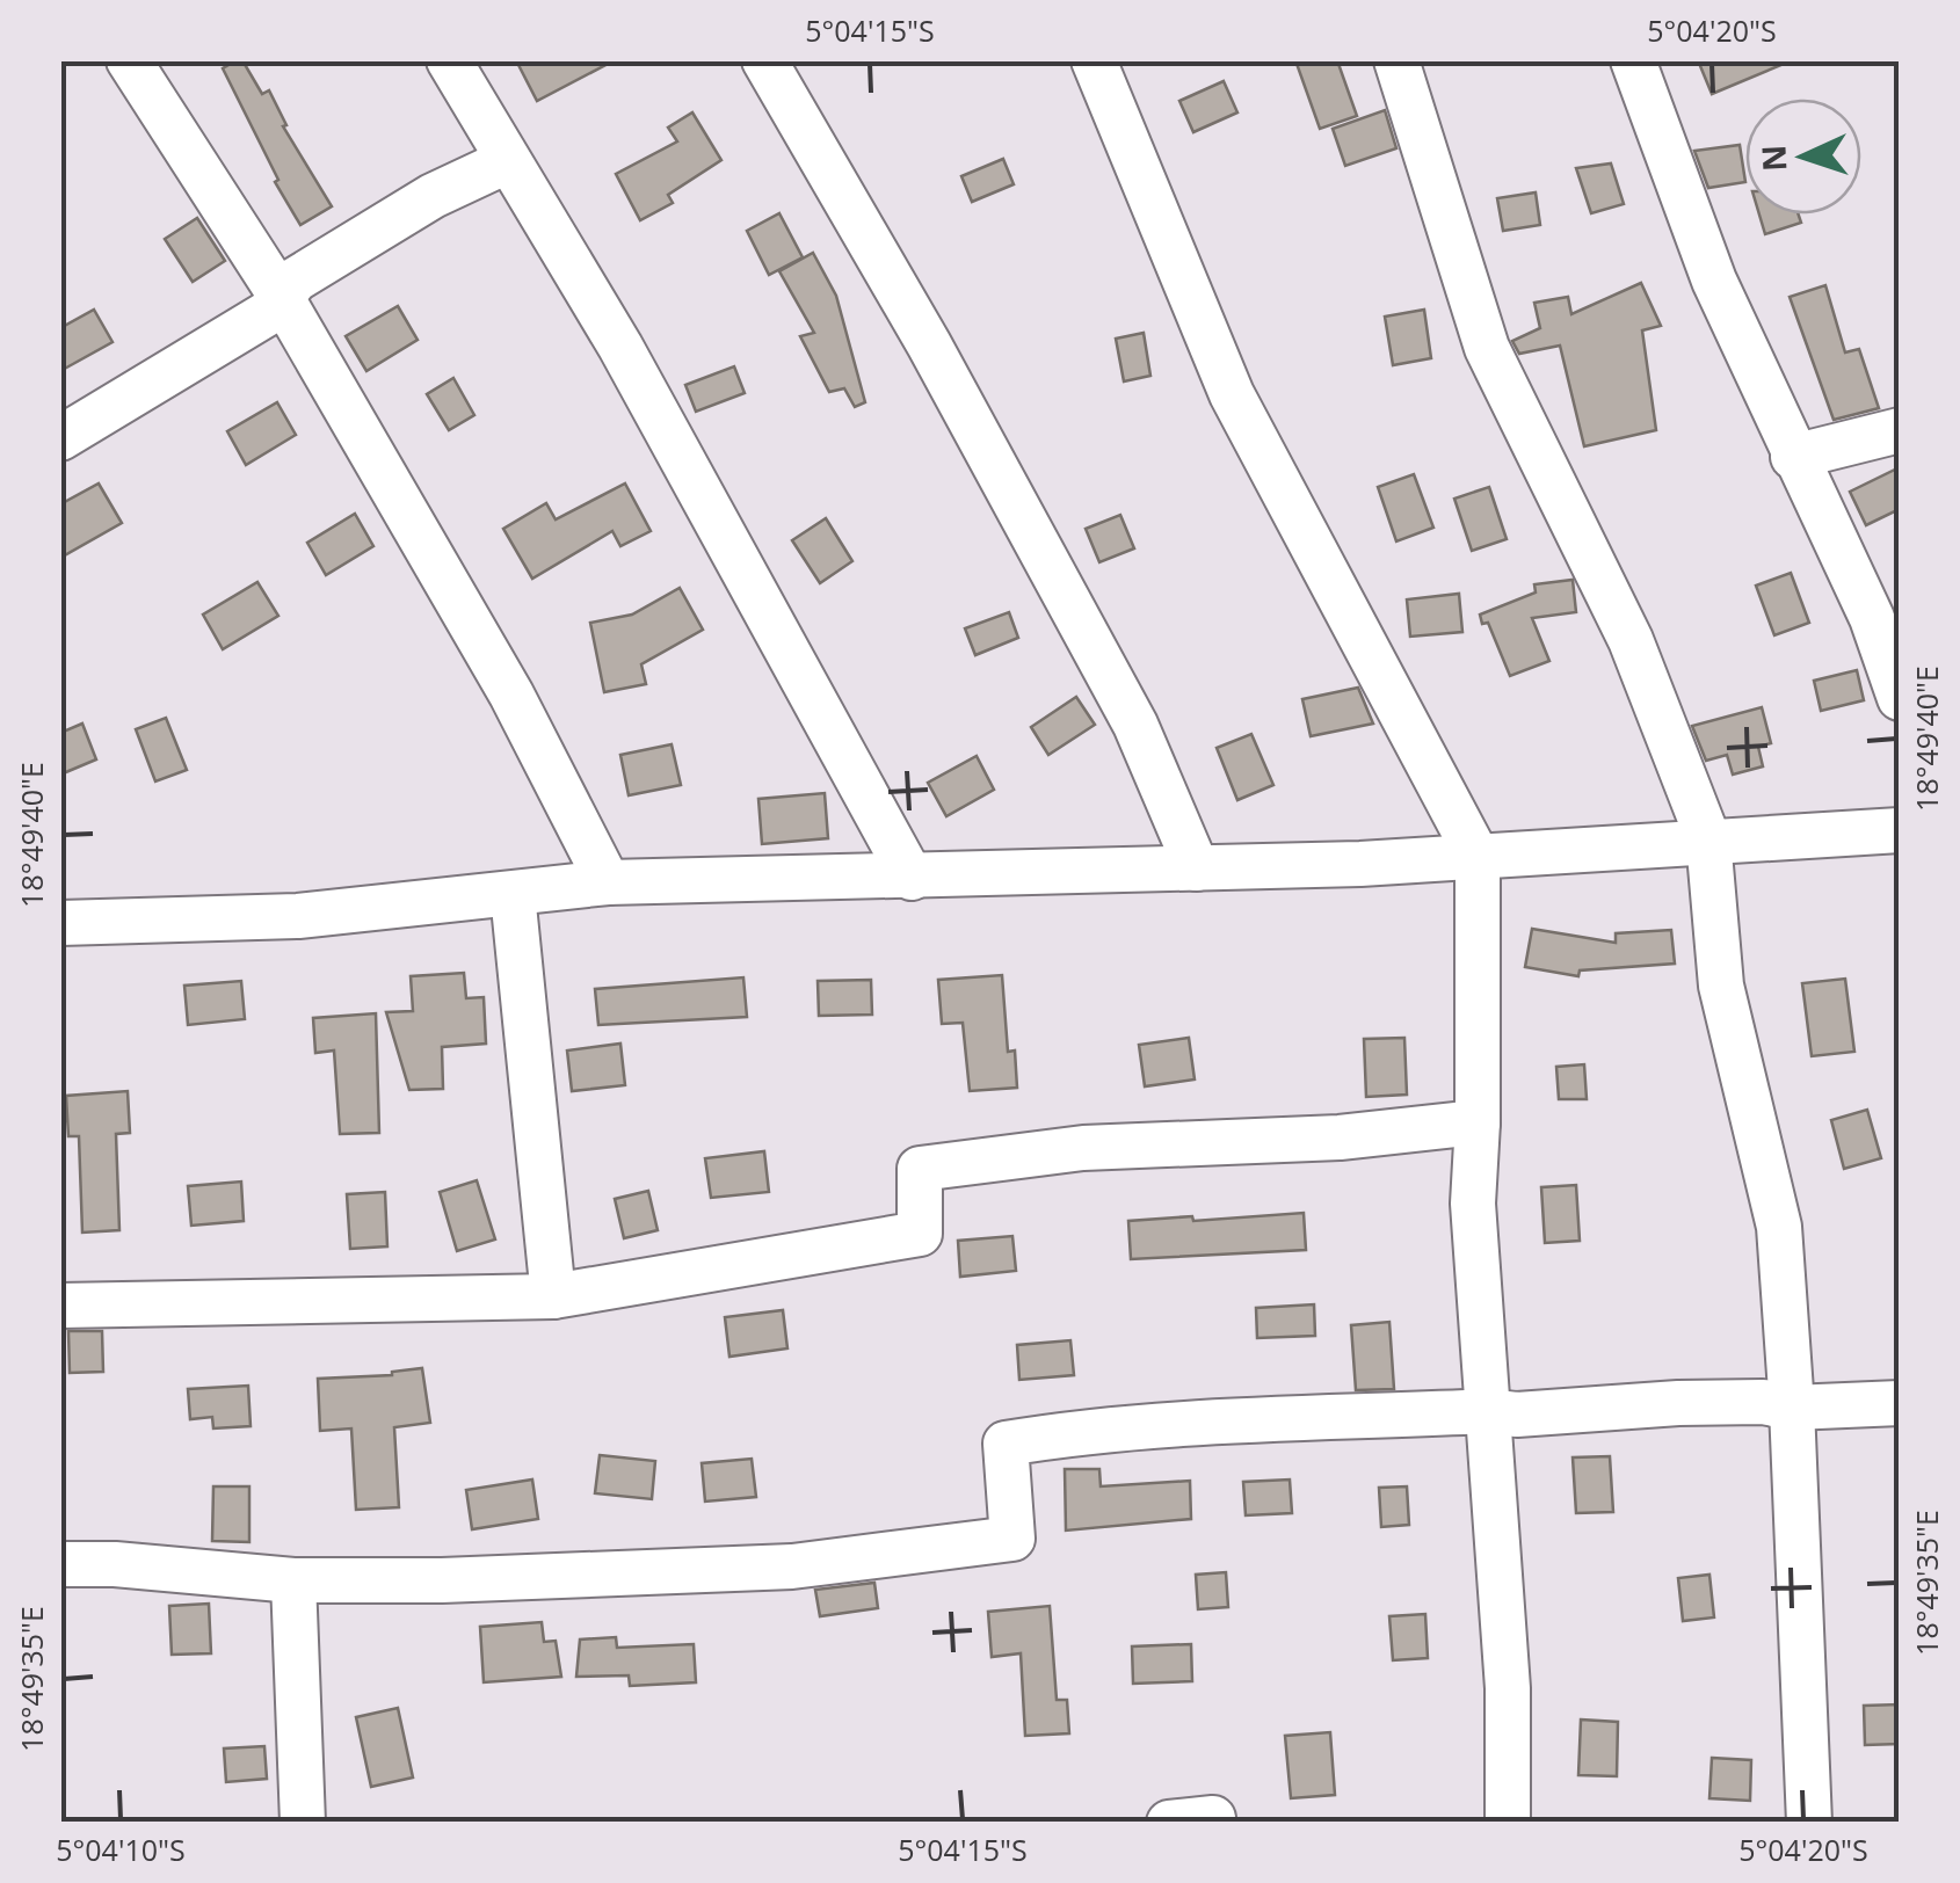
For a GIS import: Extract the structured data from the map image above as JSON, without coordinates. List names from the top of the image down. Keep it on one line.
{"north":"left","coordinates":["5°04'15\"S","5°04'20\"S","18°49'40\"E","18°49'35\"E","5°04'10\"S"]}
